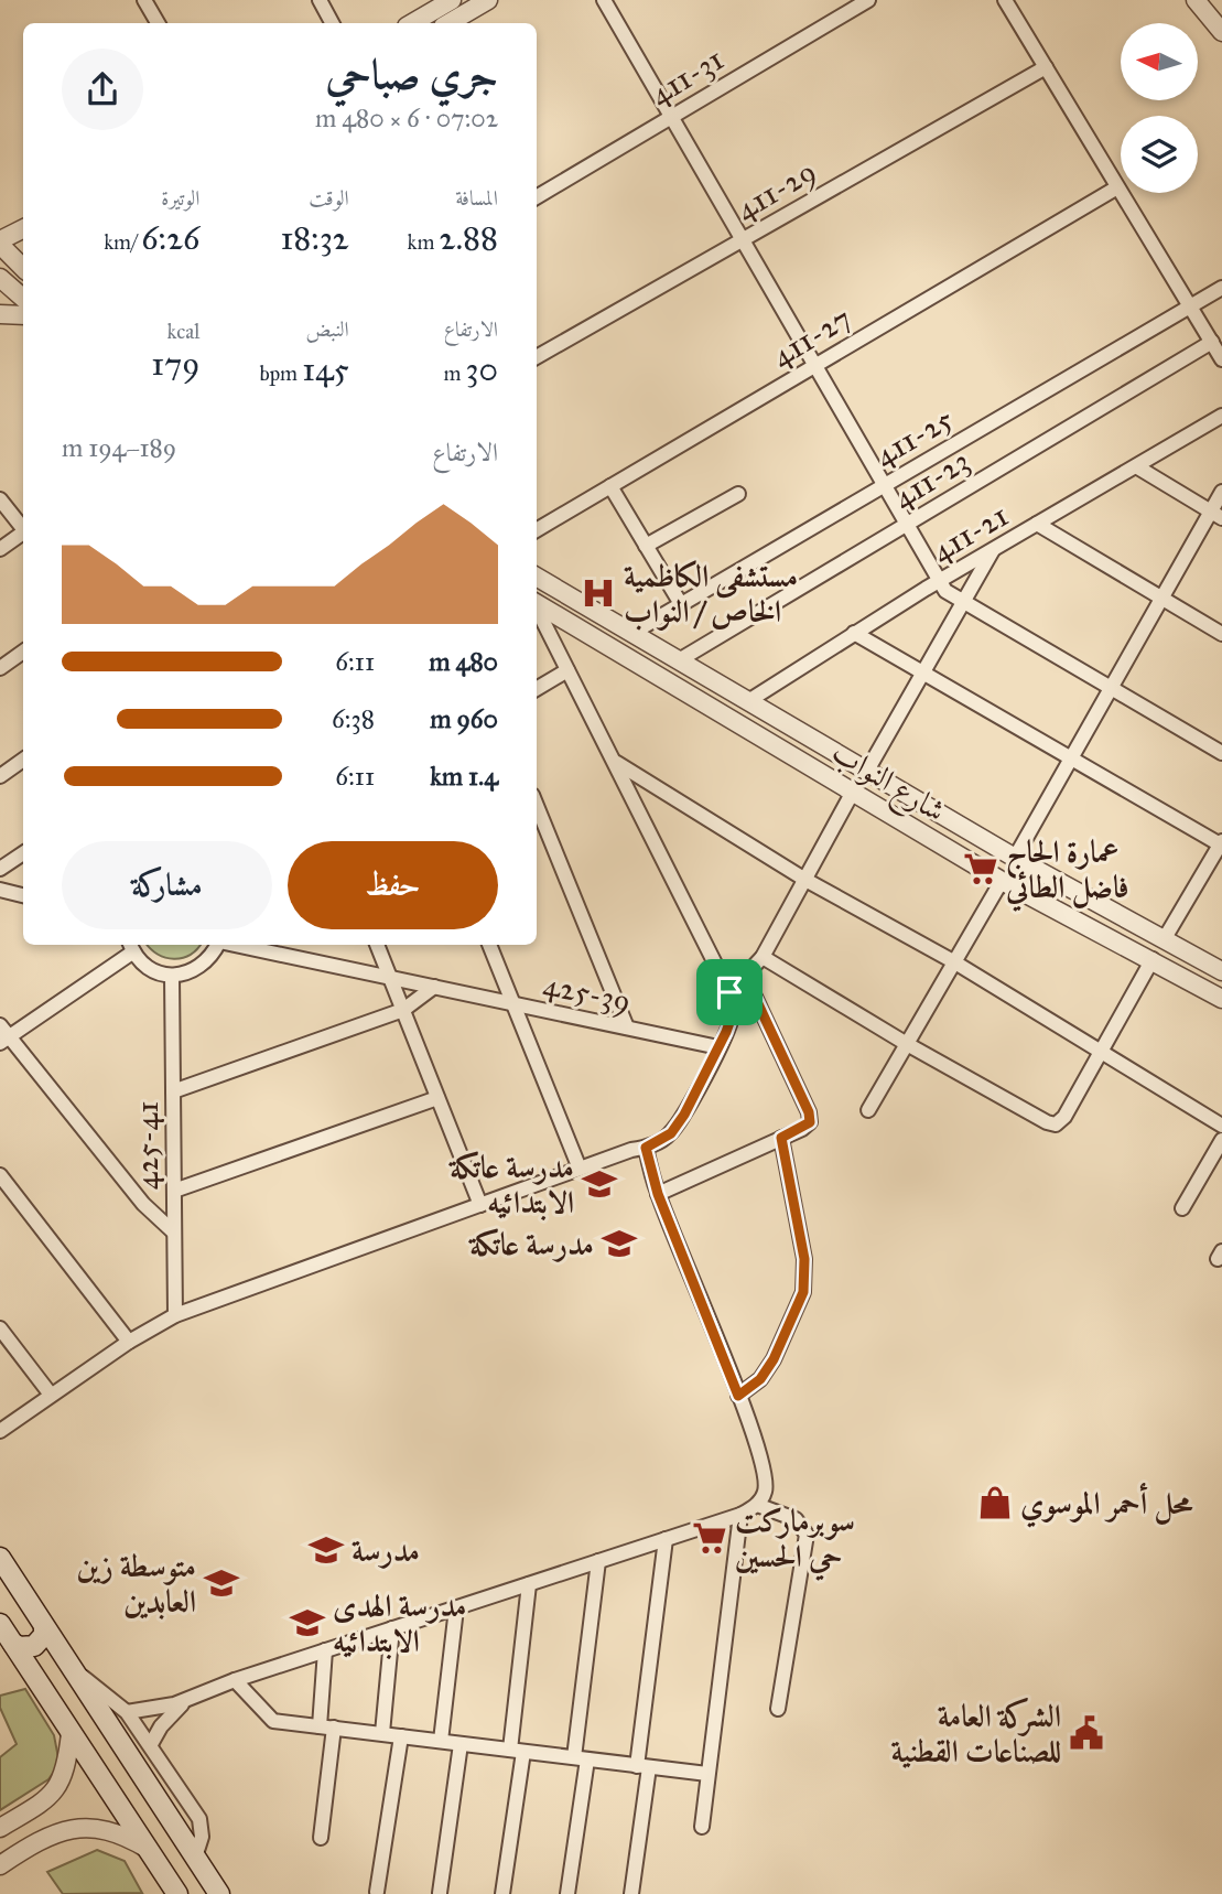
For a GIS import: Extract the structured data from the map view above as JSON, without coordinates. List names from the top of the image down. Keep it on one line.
{"streets":{"street":["411-31","411-29","411-27","411-25","411-23","411-21","شارع النواب","425-39","425-41"]},"crossings":[["411-25","شارع النواب"],["411-23","شارع النواب"],["411-21","شارع النواب"]],"places":{"hospital":["مستشفى الكاظمية الخاص / النواب"],"supermarket":["عمارة الحاج فاضل الطائي","سوبرماركت حي الحسين"],"school or university":["مدرسة عاتكة الابتدائيه","مدرسة عاتكة","مدرسة","متوسطة زين العابدين","مدرسة الهدى الابتدائيه"],"shop":["محل أحمر الموسوي"],"public building":["الشركة العامة للصناعات القطنية"]},"north":"left","page":{"heading":["جري صباحي","07:02 · 6 × 480 m"],"stats":[["المسافة","2.88 km"],["الوقت","18:32"],["الوتيرة","6:26 /km"],["الارتفاع","30 m"],["النبض","145 bpm"],["kcal","179"]],"chart":["الارتفاع","189–194 m"],"list":[{"name":"480 m","note":"6:11"},{"name":"960 m","note":"6:38"},{"name":"1.4 km","note":"6:11"}],"buttons":["حفظ","مشاركة"]}}
